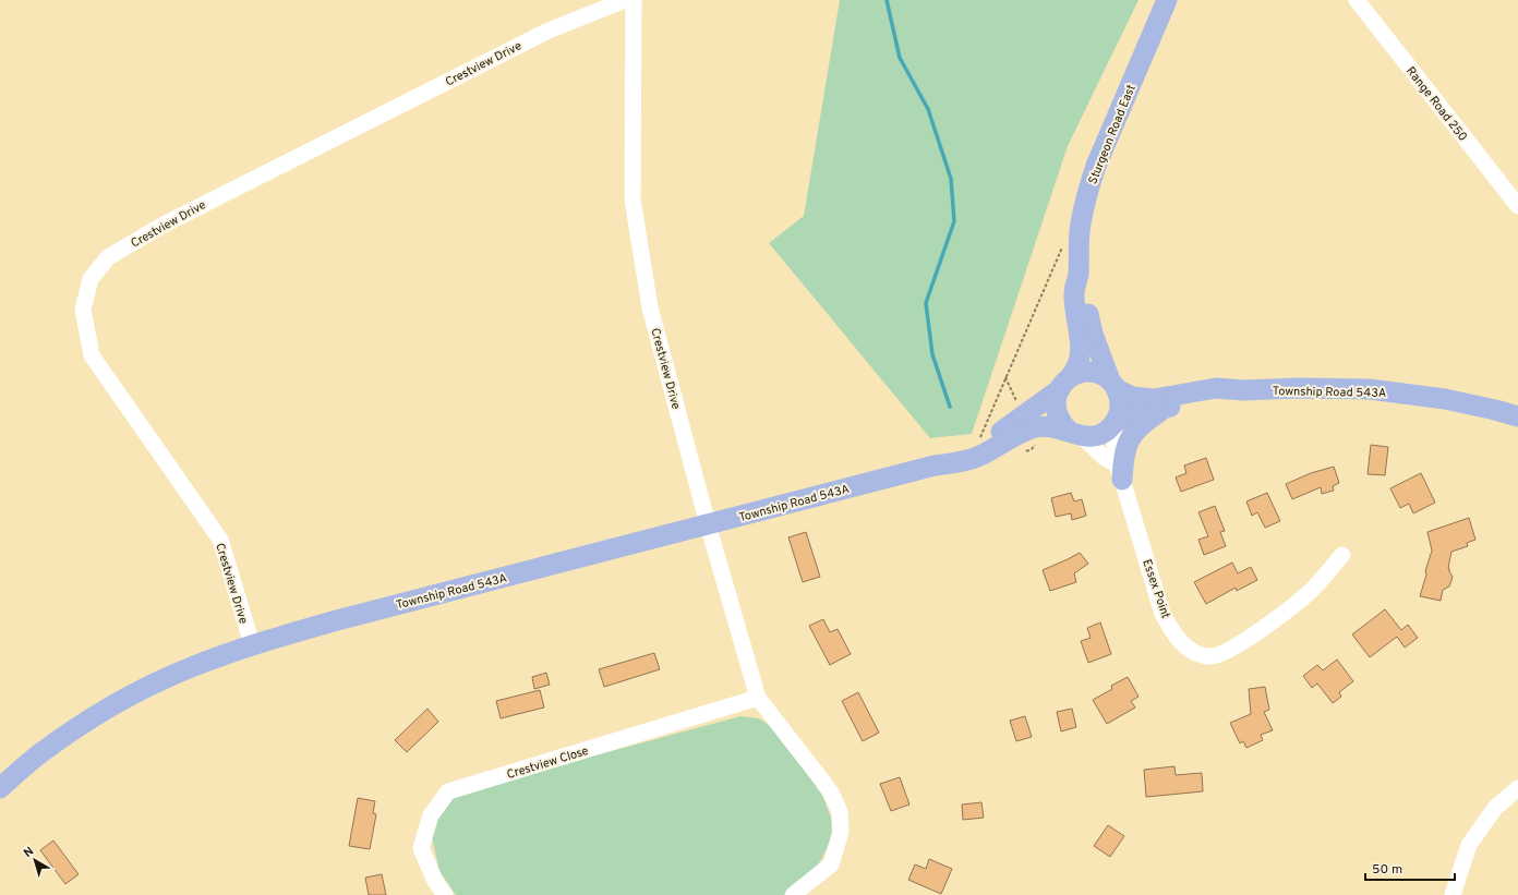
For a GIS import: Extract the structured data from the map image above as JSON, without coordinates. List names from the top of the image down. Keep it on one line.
{"streets":{"main road":["Sturgeon Road East","Township Road 543A"],"street":["Crestview Drive","Range Road 250","Essex Point","Crestview Close"]},"crossings":[["Crestview Drive","Township Road 543A"],["Sturgeon Road East","Township Road 543A"],["Sturgeon Road East","Essex Point"],["Township Road 543A","Essex Point"]],"scale_bar":"50 m","north":"top left"}
